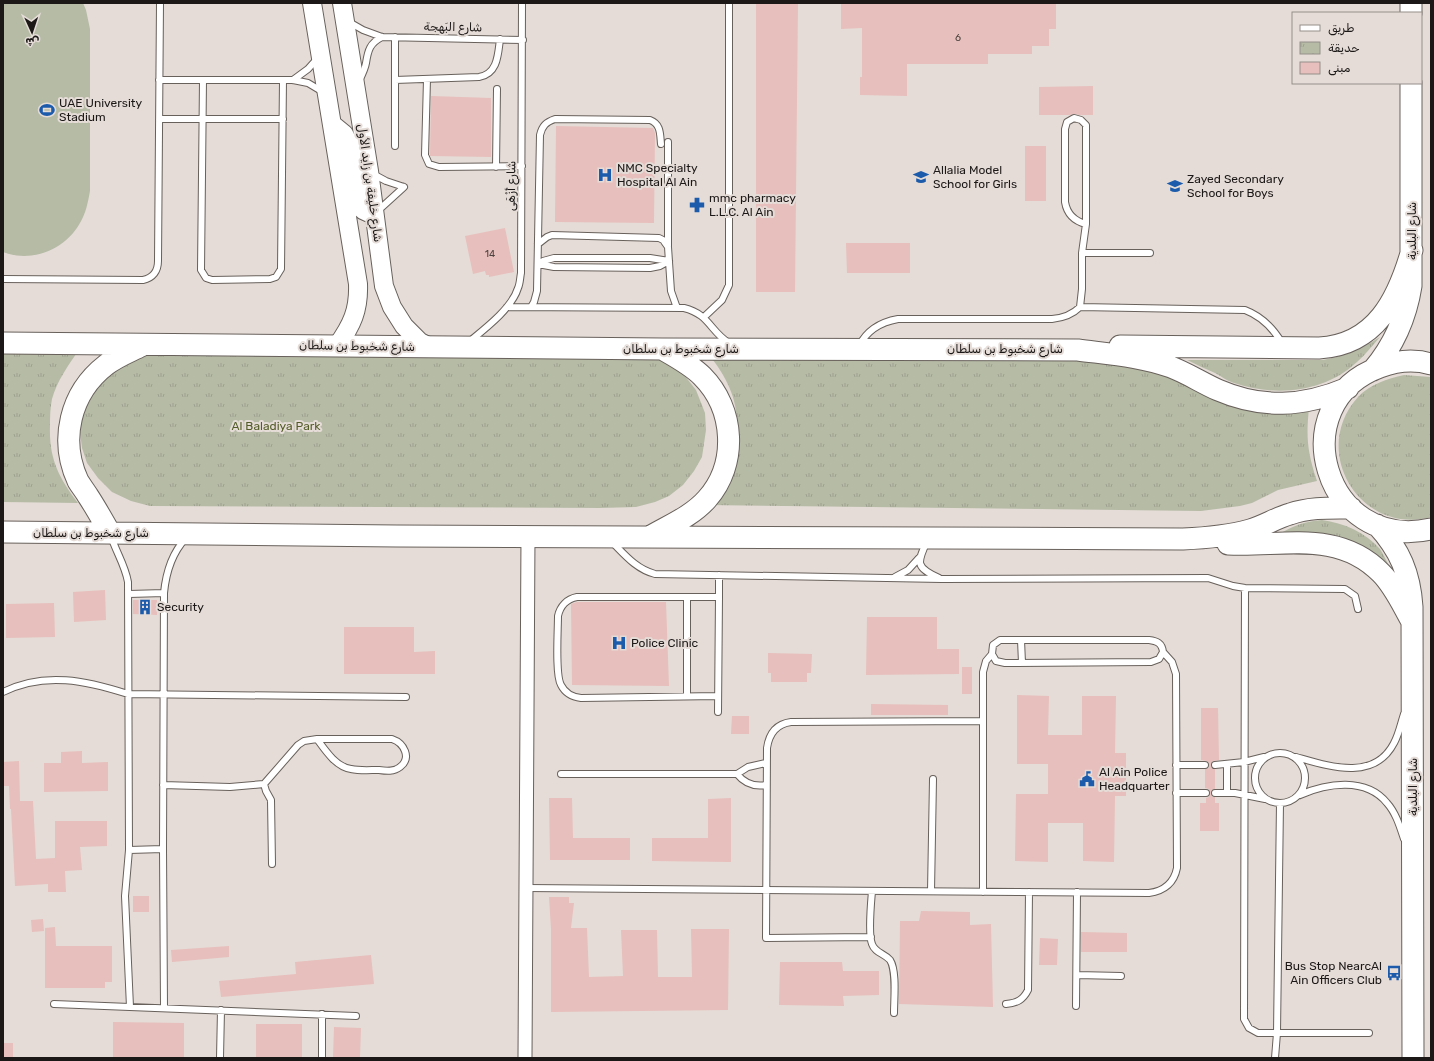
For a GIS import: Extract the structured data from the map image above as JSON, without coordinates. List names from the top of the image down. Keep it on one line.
{"streets":{"main road":["شارع خليفة بن زايد الأول","شارع البلدية","شارع شخبوط بن سلطان"],"lane":["شارع البَهجة","شارع أَزْهَى"]},"crossings":[["شارع البَهجة","شارع خليفة بن زايد الأول"],["شارع البَهجة","شارع أَزْهَى"],["شارع خليفة بن زايد الأول","شارع شخبوط بن سلطان"],["شارع أَزْهَى","شارع شخبوط بن سلطان"]],"parks":["Al Baladiya Park"],"places":{"sports":["UAE University Stadium"],"hospital":["NMC Specialty Hospital Al Ain","Police Clinic"],"school or university":["Allalia Model School for Girls","Zayed Secondary School for Boys"],"pharmacy":["mmc pharmacy L.L.C. Al Ain"],"building":["Security"],"public building":["Al Ain Police Headquarter"],"bus stop":["Bus Stop NearcAl Ain Officers Club"]},"house_numbers":["6","14"],"legend":["طريق","حديقة","مبنى"],"north":"bottom"}
